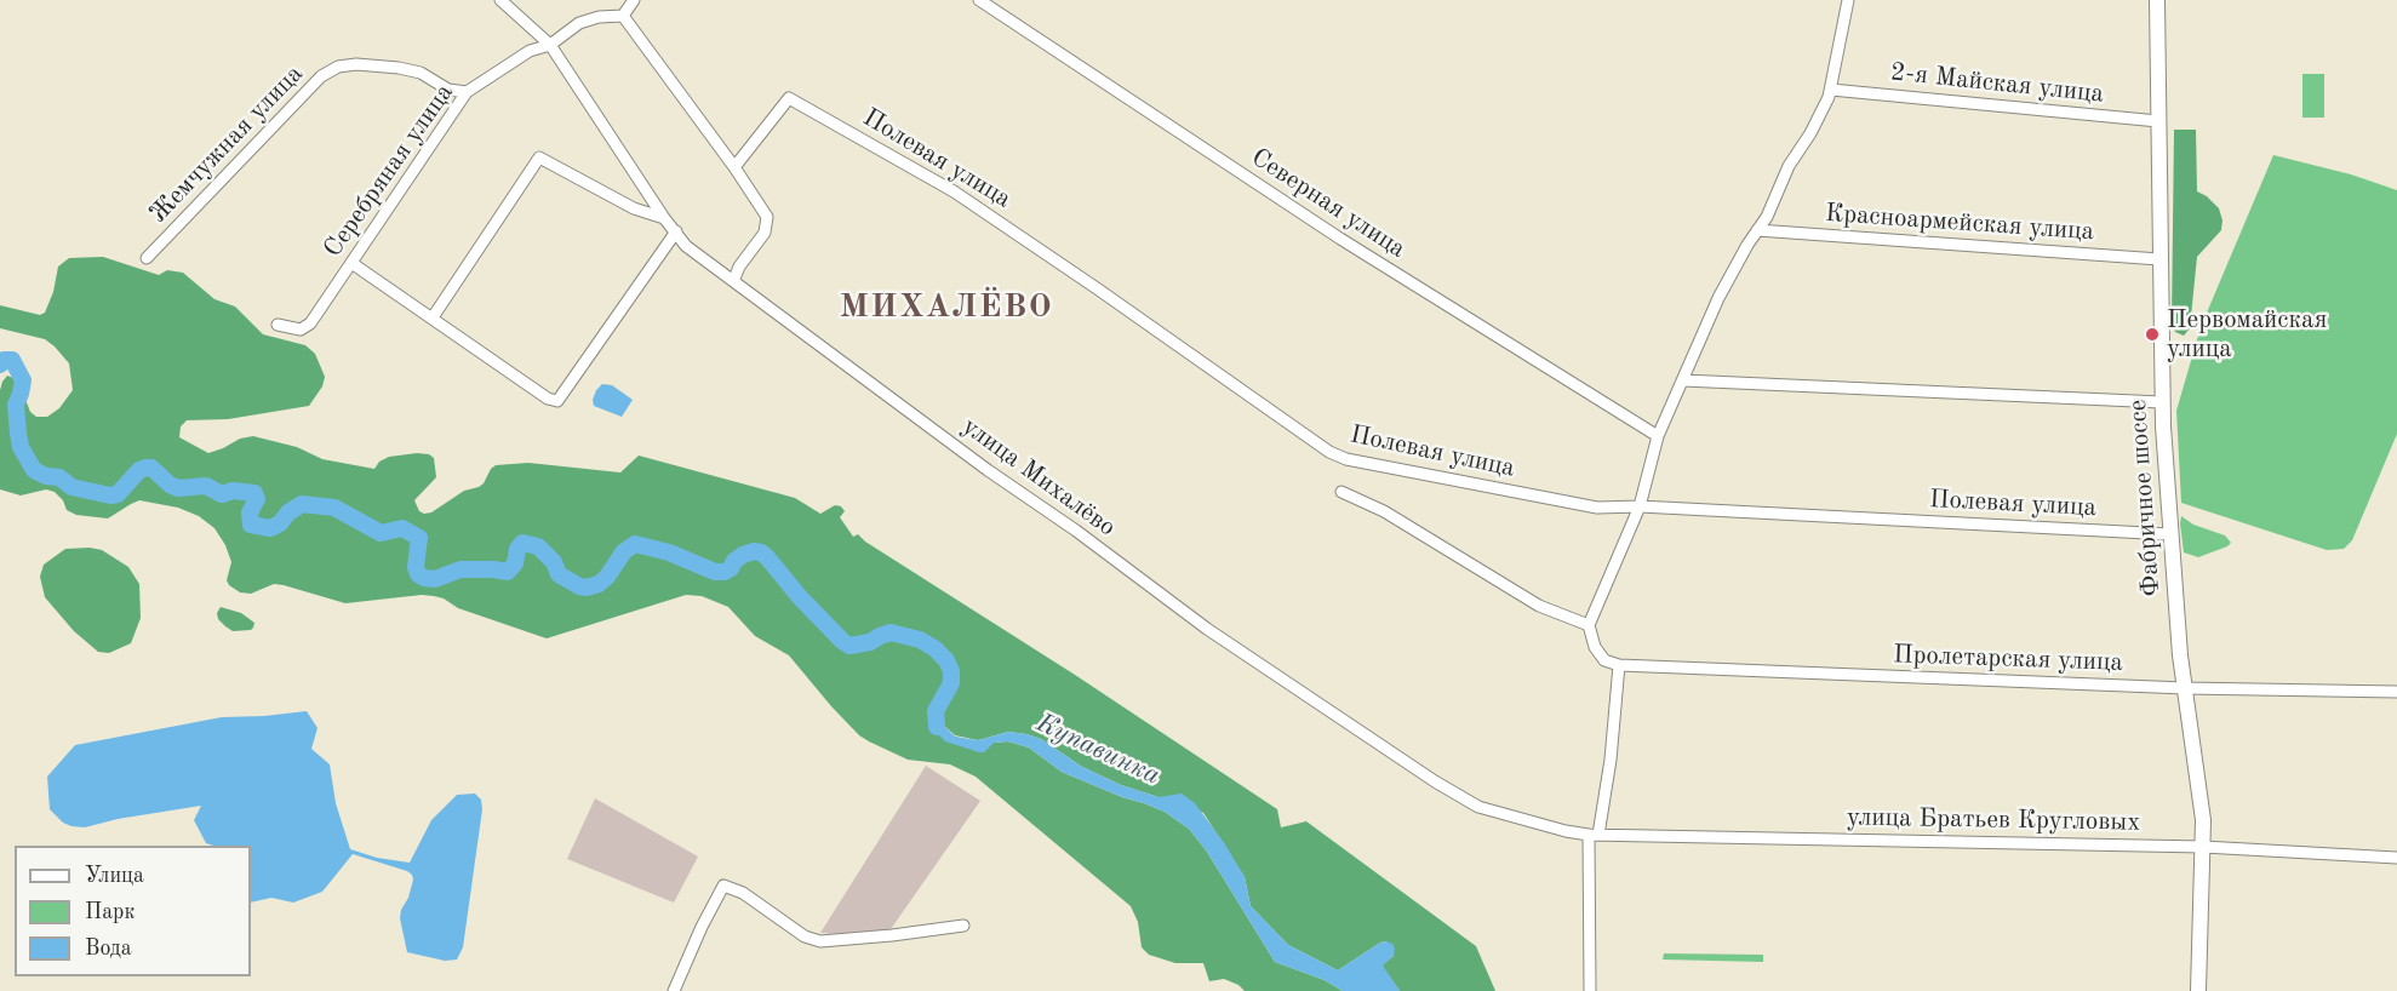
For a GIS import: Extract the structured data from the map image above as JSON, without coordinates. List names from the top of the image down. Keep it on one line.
{"streets":{"main road":["Фабричное шоссе"],"street":["2-я Майская улица","Жемчужная улица","Полевая улица","Серебряная улица","Северная улица","Красноармейская улица","улица Михалёво","Пролетарская улица","улица Братьев Кругловых"]},"crossings":[["2-я Майская улица","Фабричное шоссе"],["Жемчужная улица","Серебряная улица"],["Полевая улица","Фабричное шоссе"],["Серебряная улица","улица Михалёво"],["Красноармейская улица","Фабричное шоссе"],["улица Михалёво","улица Братьев Кругловых"],["Фабричное шоссе","Пролетарская улица"],["Фабричное шоссе","улица Братьев Кругловых"]],"districts":["МИХАЛЁВО"],"water":["Купавинка"],"places":["Первомайская улица"],"legend":["Улица","Парк","Вода"]}
